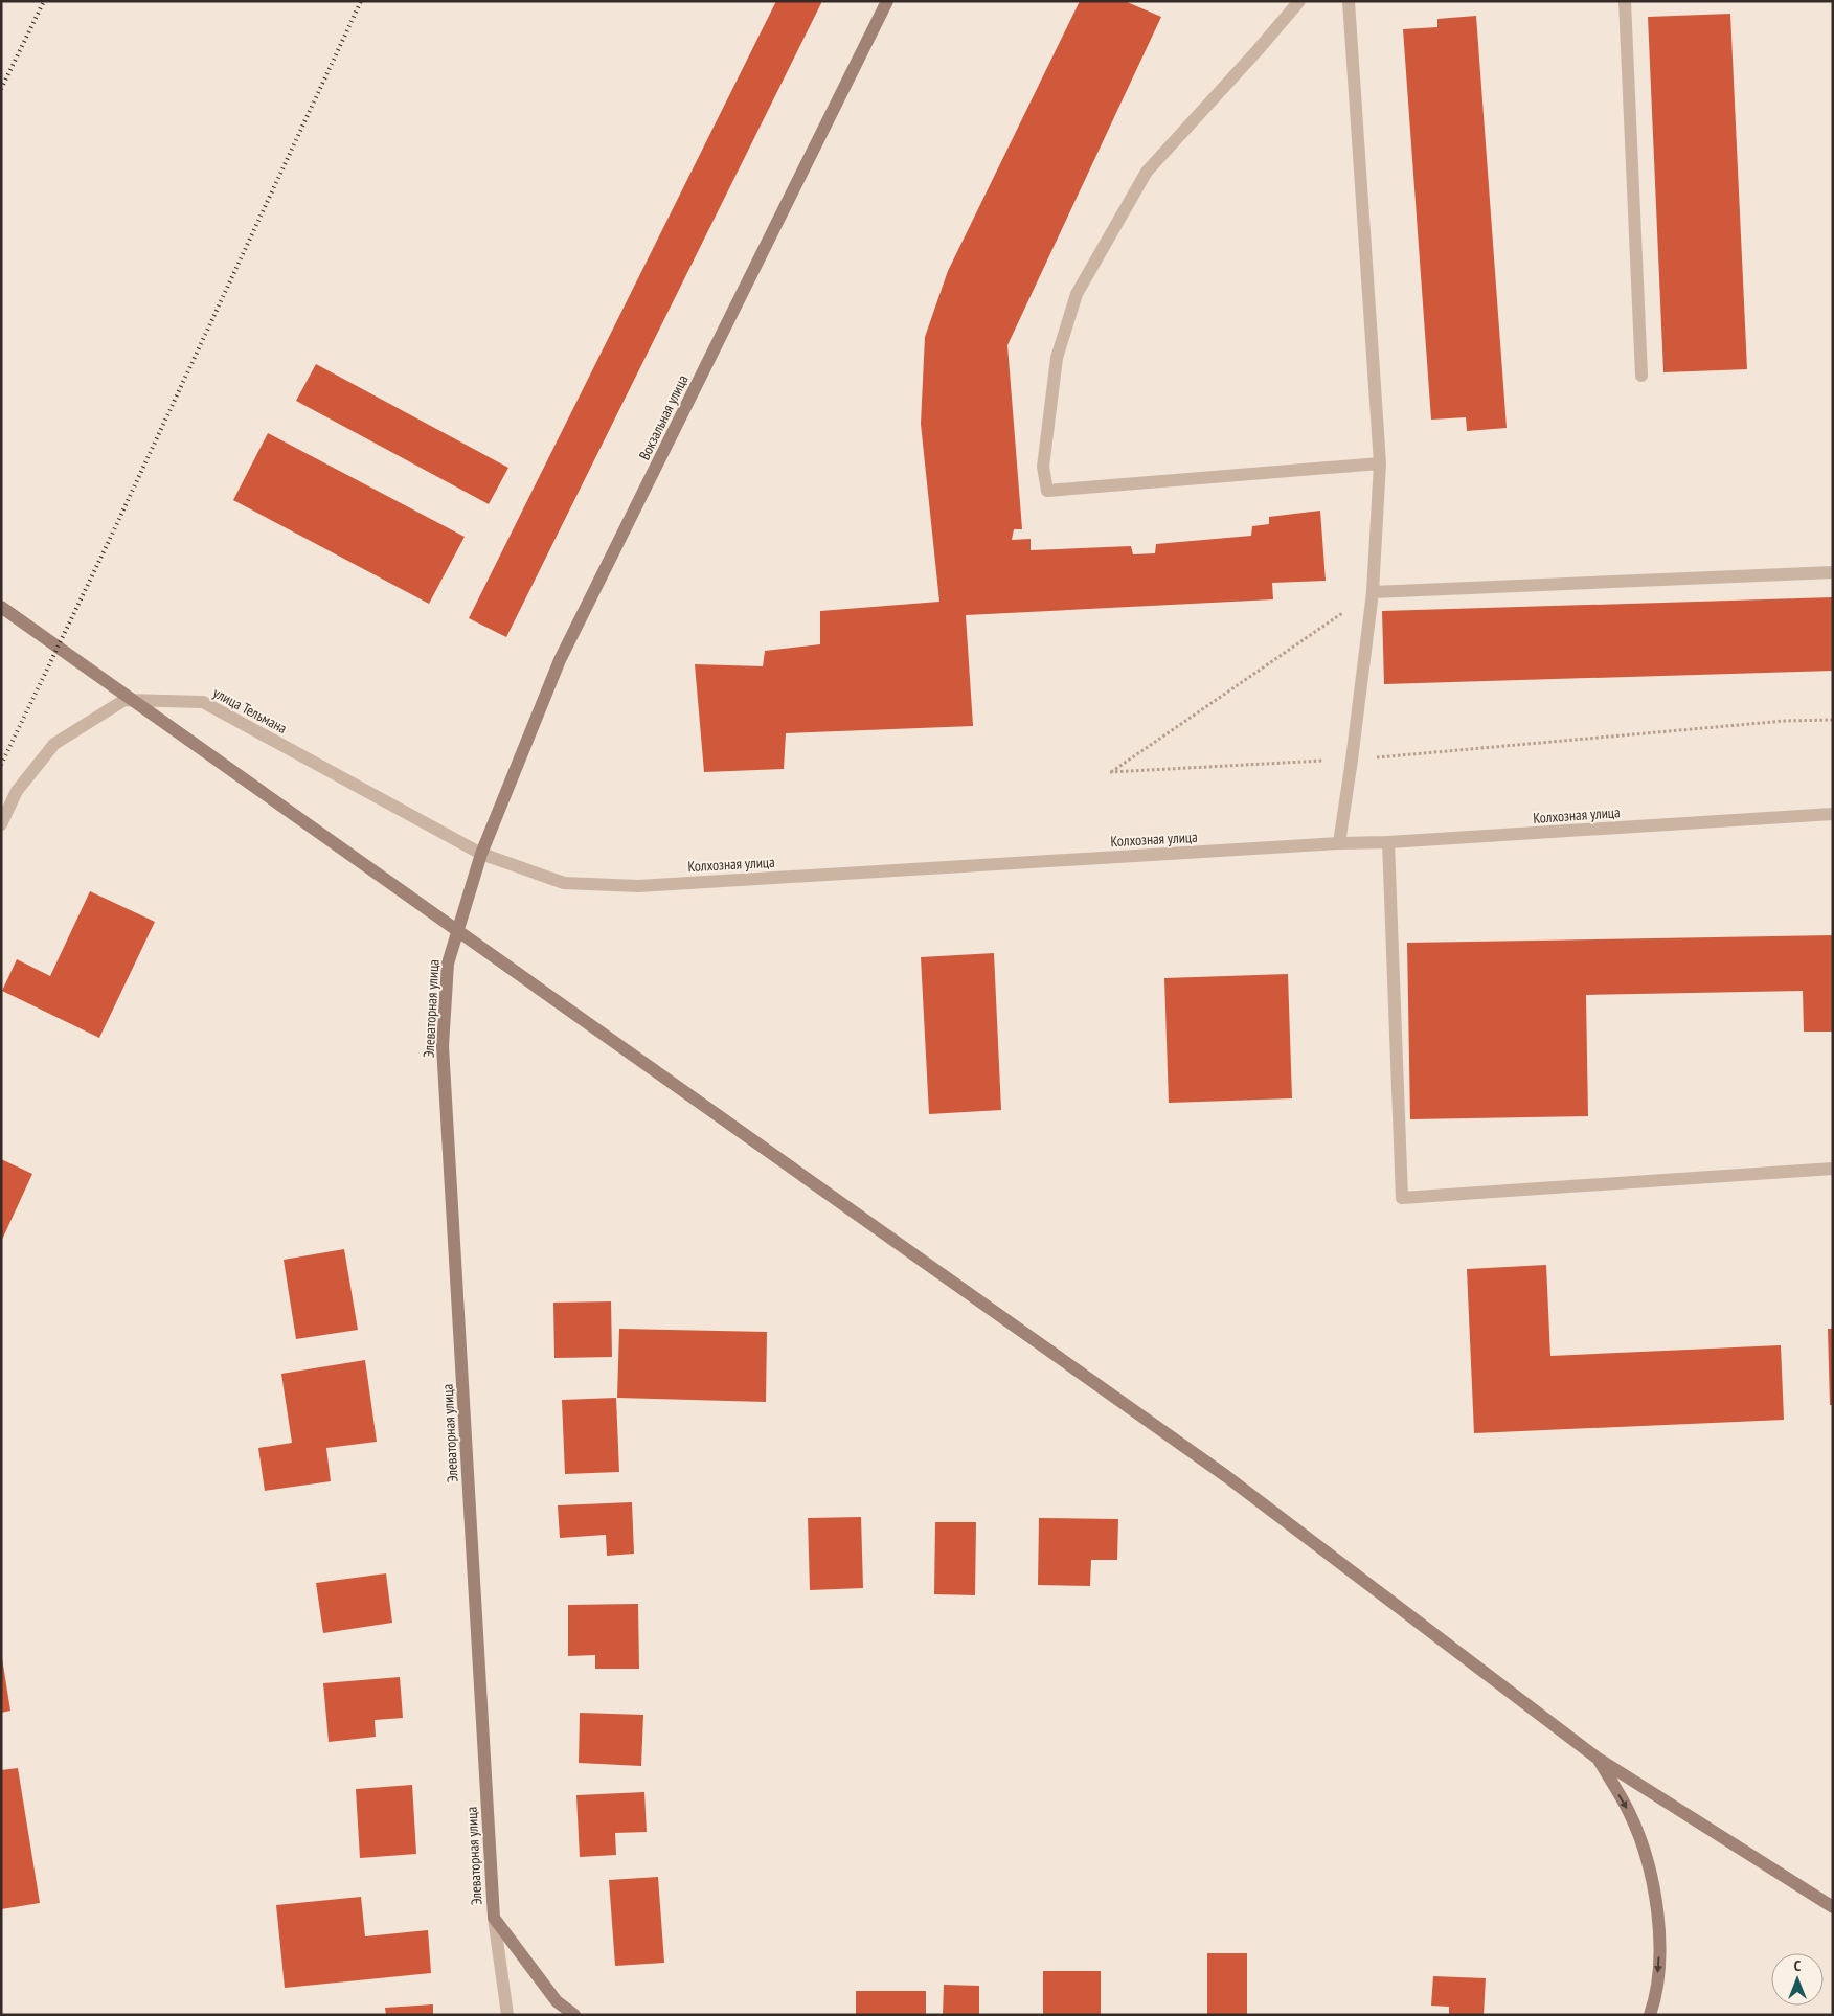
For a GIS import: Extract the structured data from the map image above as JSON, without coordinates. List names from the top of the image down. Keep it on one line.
{"streets":{"street":["Вокзальная улица","улица Тельмана","Колхозная улица","Элеваторная улица"]},"crossings":[["Вокзальная улица","улица Тельмана"],["Вокзальная улица","Колхозная улица"],["Вокзальная улица","Элеваторная улица"],["улица Тельмана","Колхозная улица"],["улица Тельмана","Элеваторная улица"],["Колхозная улица","Элеваторная улица"]],"north":"top"}
